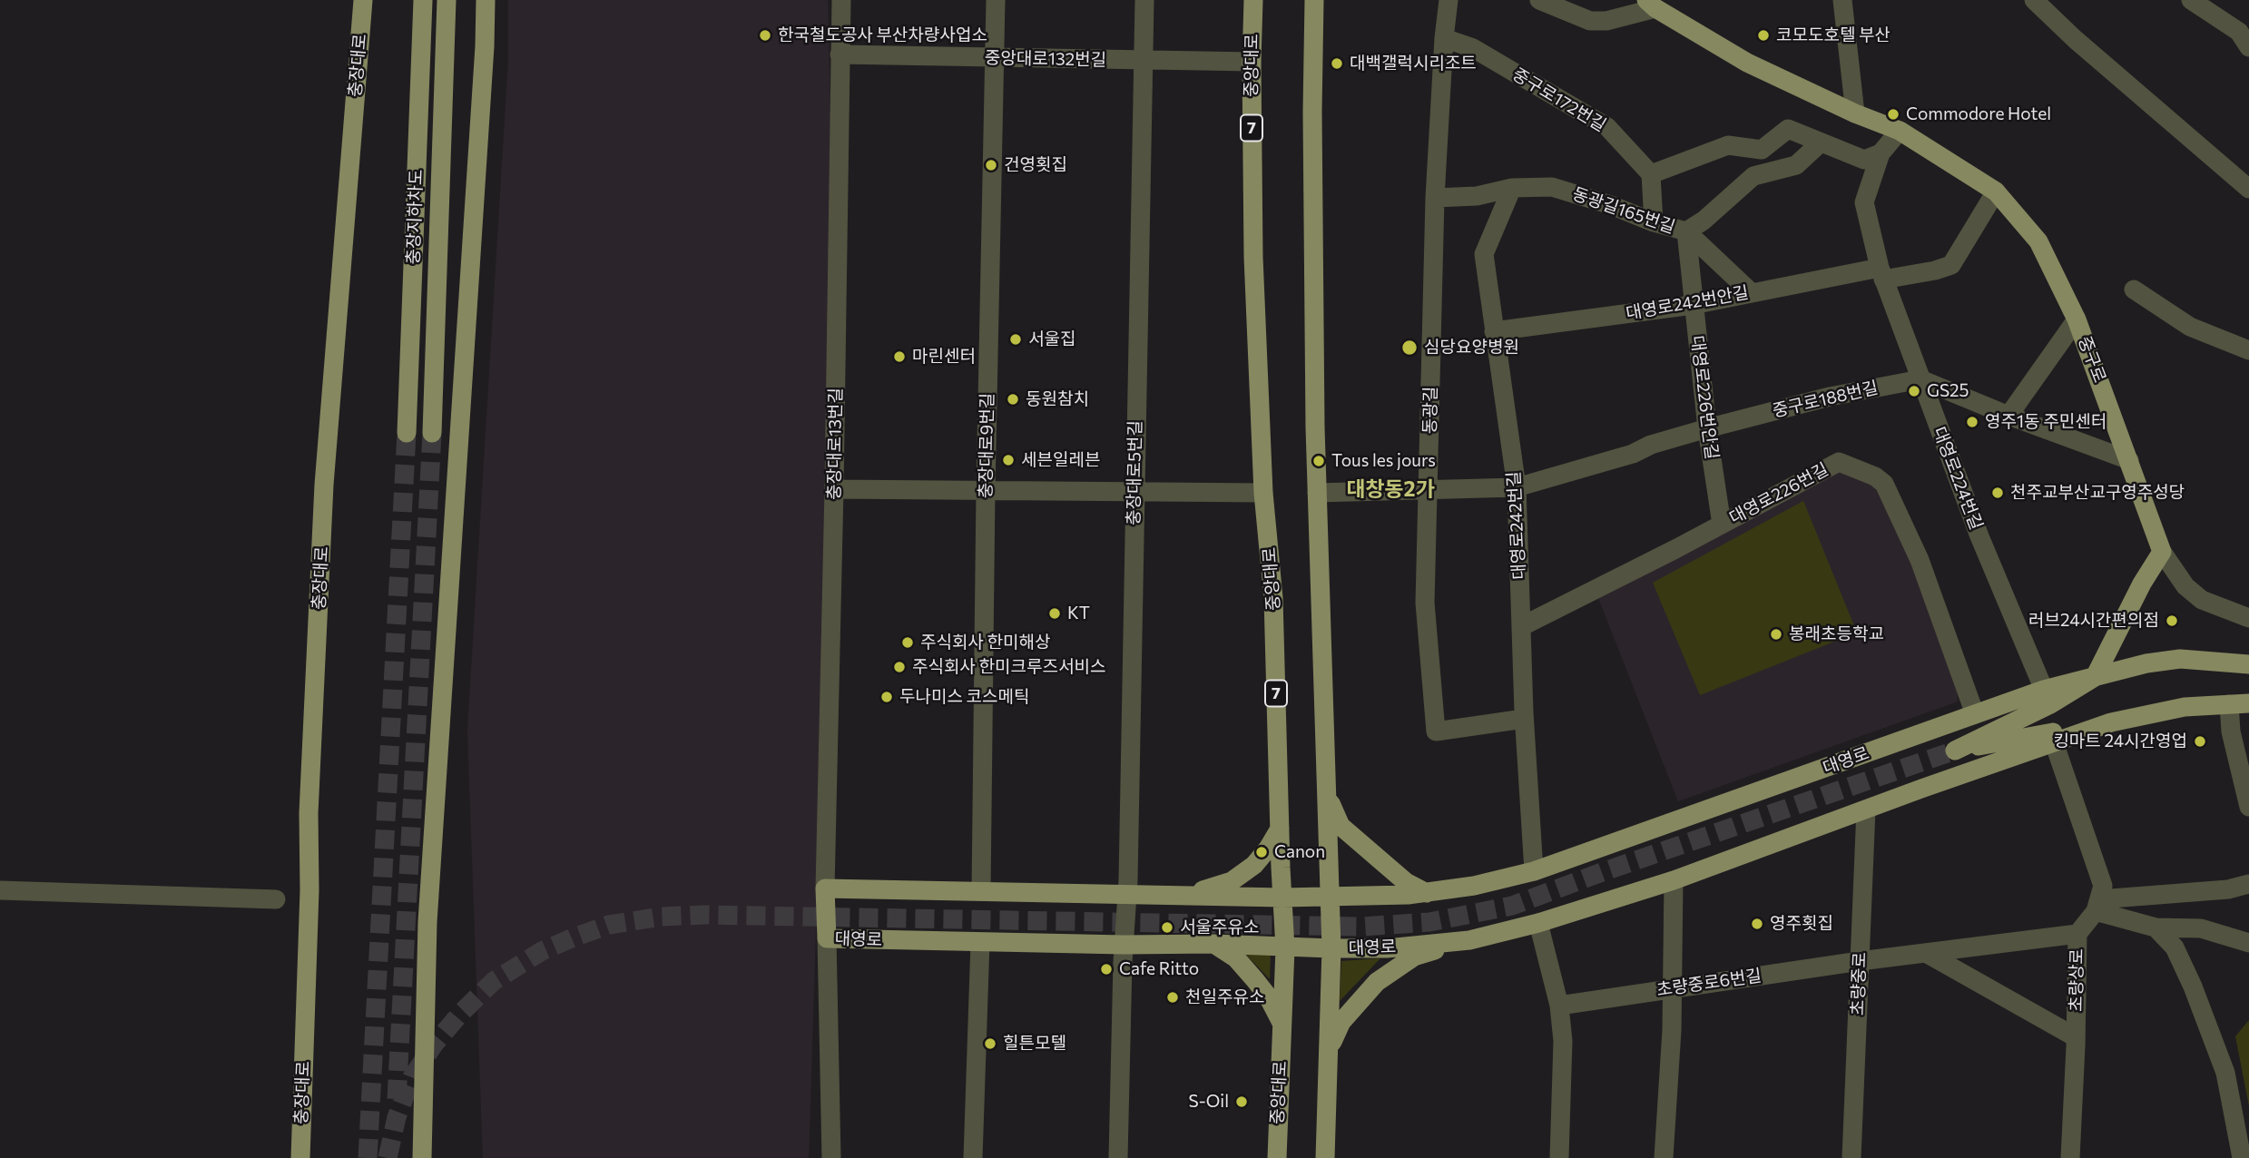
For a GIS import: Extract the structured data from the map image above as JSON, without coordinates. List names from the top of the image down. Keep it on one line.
{"streets":{"main road":["충장대로","중앙대로","7","충장지하차도","중구로","대영로"],"street":["중앙대로132번길","중구로172번길","동광길165번길","대영로242번안길","대영로226번안길","중구로188번길","동광길","충장대로13번길","충장대로9번길","충장대로5번길","대영로224번길","대영로226번길","대영로242번길","초량상로","초량중로6번길","초량중로"]},"crossings":[["중앙대로132번길","중앙대로"],["중앙대로132번길","충장대로13번길"],["중앙대로132번길","충장대로9번길"],["중앙대로132번길","충장대로5번길"],["중앙대로","대영로"],["중구로172번길","동광길"],["동광길165번길","대영로226번안길"],["동광길165번길","동광길"],["동광길165번길","대영로242번길"],["대영로242번안길","대영로226번안길"],["대영로242번안길","대영로224번길"],["대영로242번안길","대영로242번길"],["대영로226번안길","중구로188번길"],["대영로226번안길","대영로226번길"],["중구로188번길","동광길"],["중구로188번길","대영로224번길"],["중구로188번길","대영로242번길"],["동광길","대영로242번길"],["충장대로13번길","대영로"],["충장대로9번길","대영로"],["충장대로5번길","대영로"],["대영로224번길","대영로"],["대영로226번길","대영로242번길"],["대영로226번길","대영로"],["대영로242번길","대영로"],["대영로","초량중로"],["초량상로","초량중로6번길"],["초량중로6번길","초량중로"]],"districts":["대창동2가"],"places":["한국철도공사 부산차량사업소","코모도호텔 부산","대백갤럭시리조트","Commodore Hotel","건영횟집","서울집","심당요양병원","마린센터","GS25","동원참치","영주1동 주민센터","세븐일레븐","Tous les jours","천주교부산교구영주성당","KT","러브24시간편의점","봉래초등학교","주식회사 한미해상","주식회사 한미크루즈서비스","두나미스 코스메틱","킹마트 24시간영업","Canon","영주횟집","서울주유소","Cafe Ritto","천일주유소","힐튼모텔","S-Oil"]}
